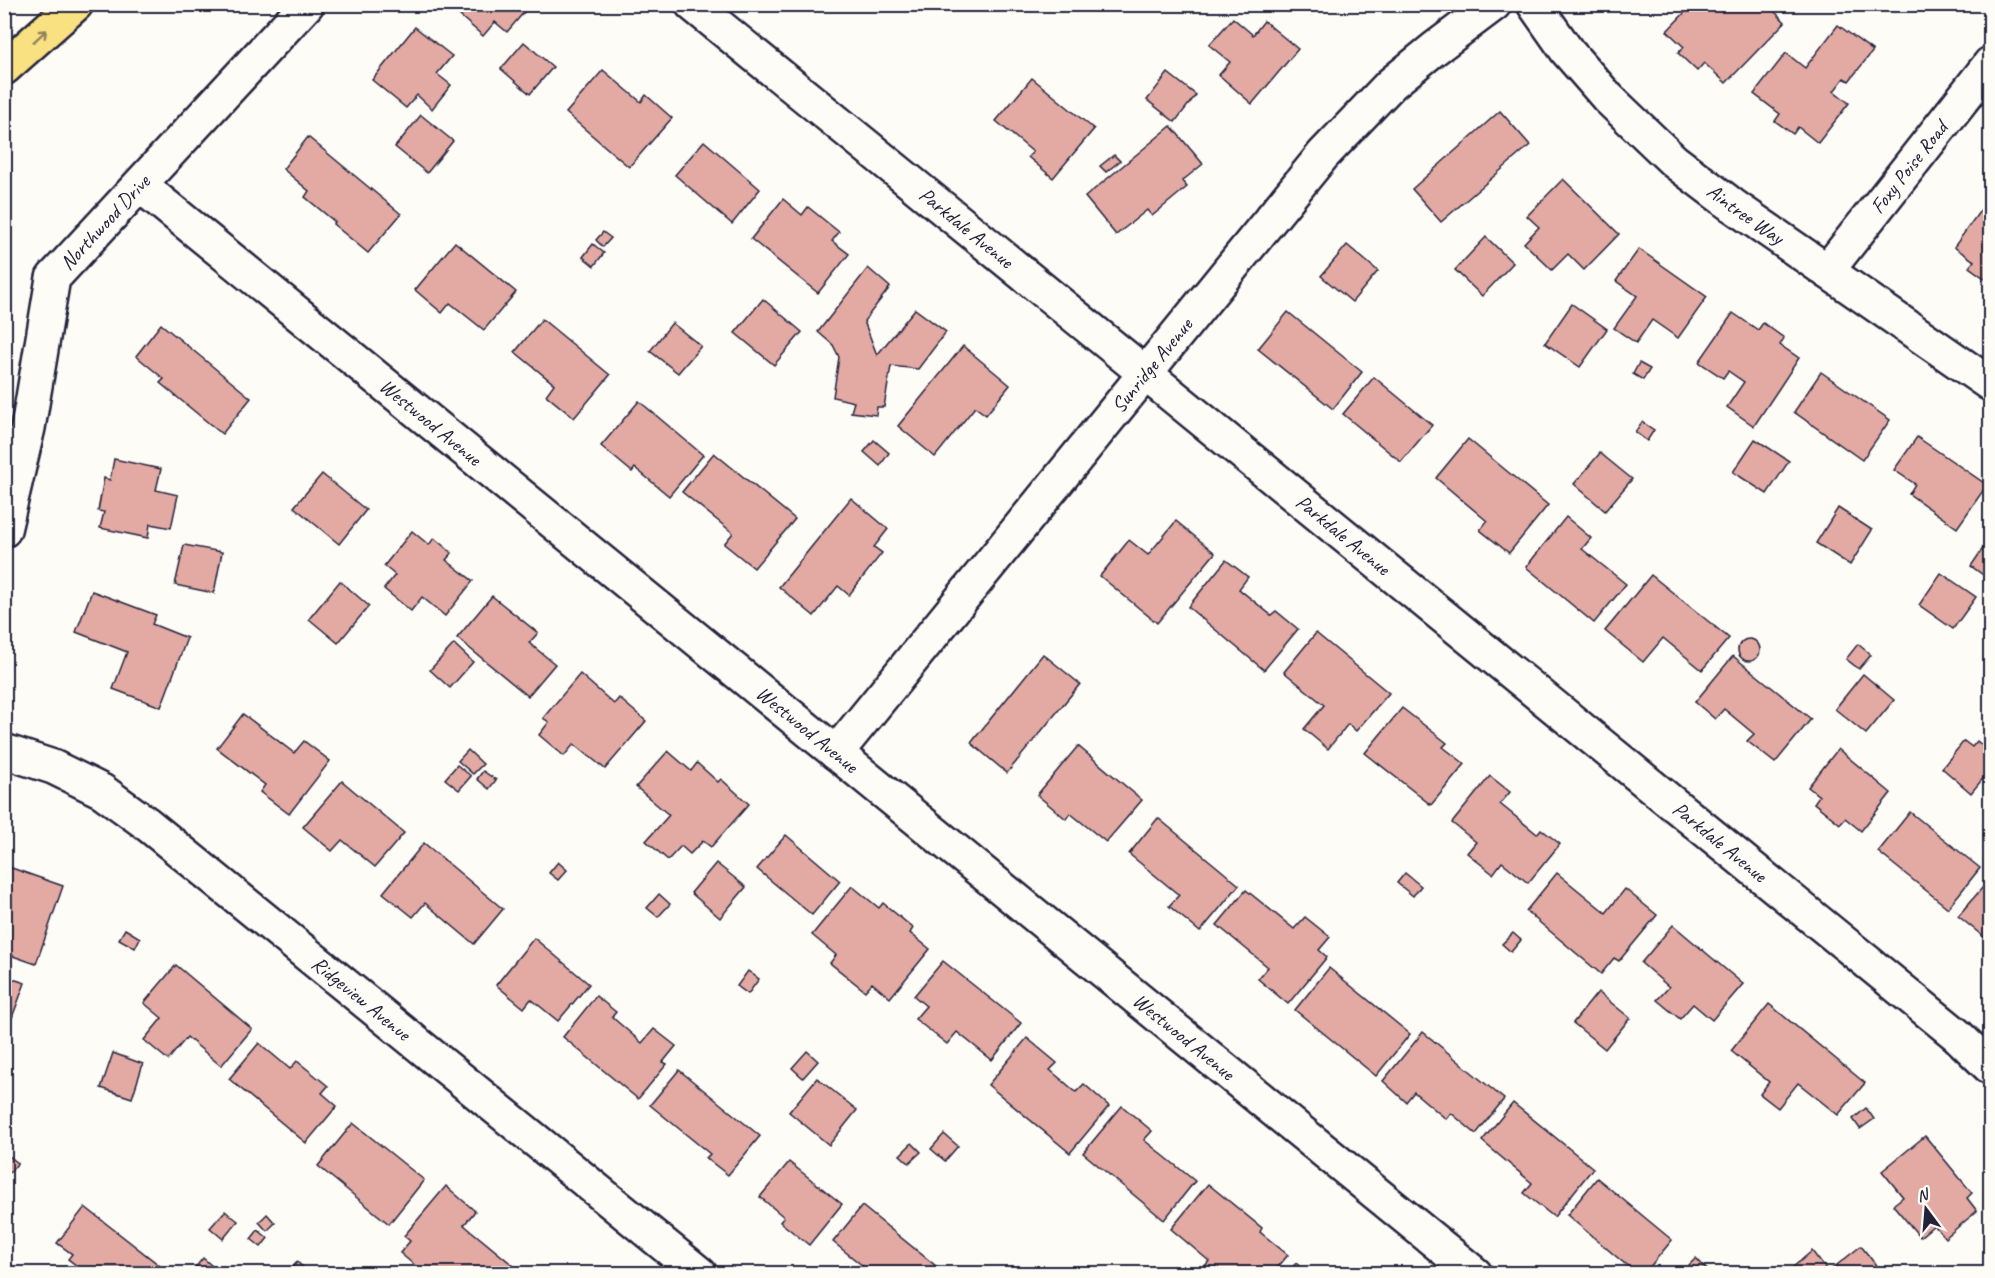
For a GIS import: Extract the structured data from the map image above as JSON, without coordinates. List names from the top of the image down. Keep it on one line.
{"streets":{"street":["Foxy Poise Road","Aintree Way","Northwood Drive","Parkdale Avenue","Sunridge Avenue","Westwood Avenue","Ridgeview Avenue"]},"crossings":[["Foxy Poise Road","Aintree Way"],["Northwood Drive","Westwood Avenue"],["Parkdale Avenue","Sunridge Avenue"],["Sunridge Avenue","Westwood Avenue"]],"north":"top"}
